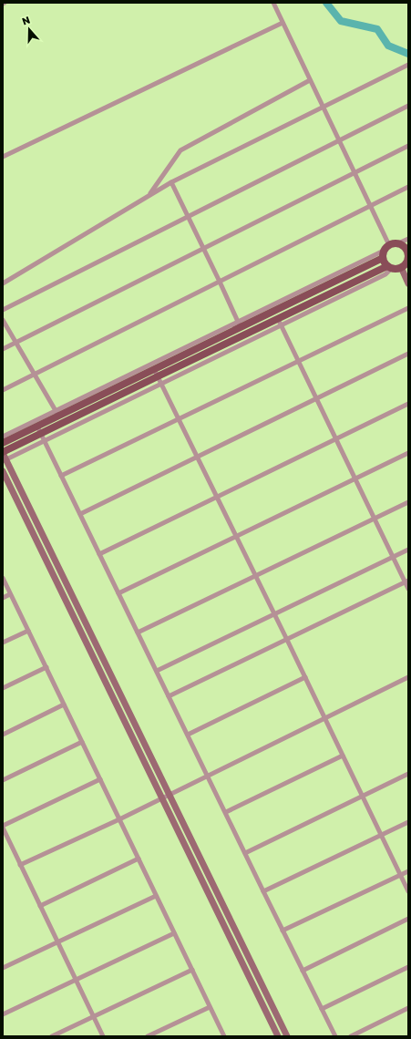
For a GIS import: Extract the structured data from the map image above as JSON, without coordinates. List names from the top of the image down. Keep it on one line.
{"north":"top"}
